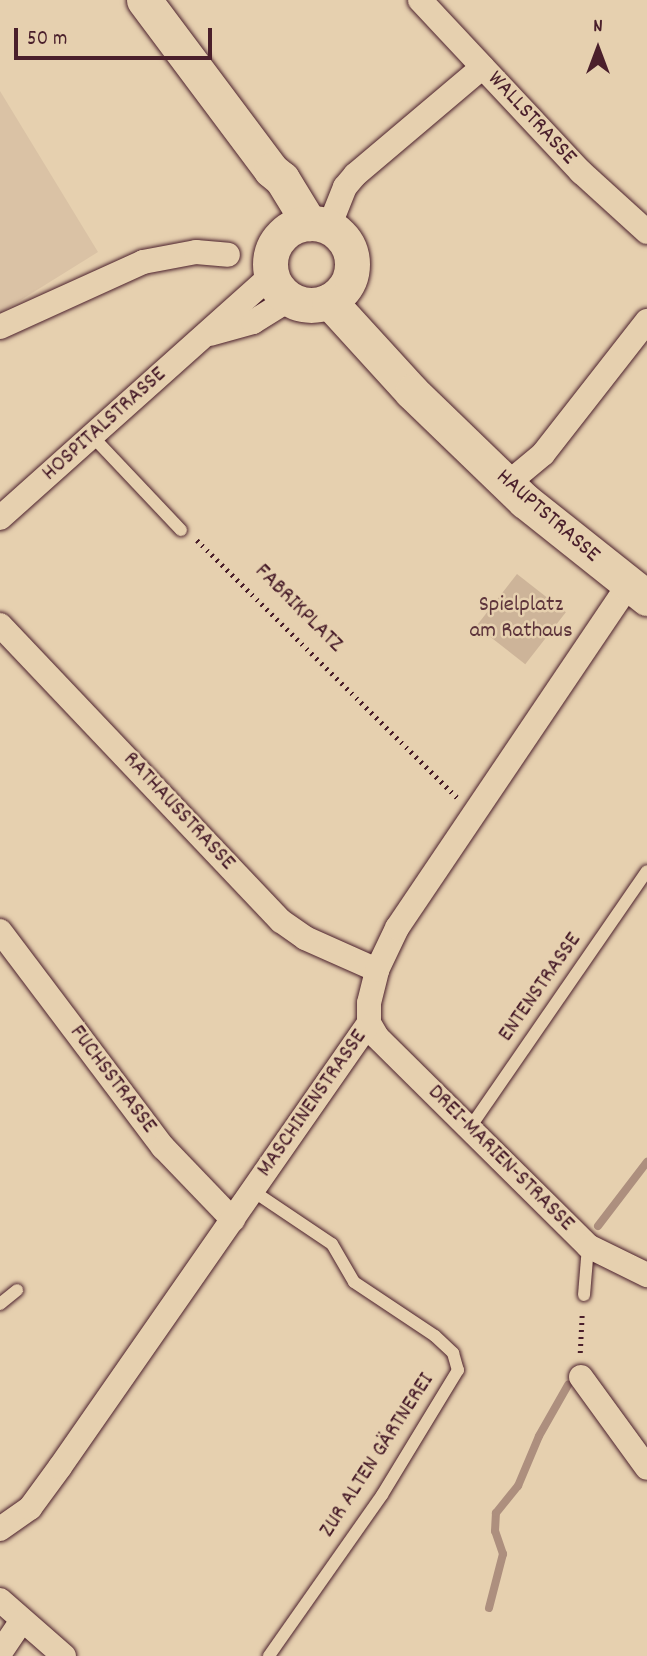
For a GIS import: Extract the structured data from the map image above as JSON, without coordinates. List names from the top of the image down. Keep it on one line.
{"streets":{"main road":["HAUPTSTRASSE"],"street":["WALLSTRASSE","HOSPITALSTRASSE","RATHAUSSTRASSE","FUCHSSTRASSE","MASCHINENSTRASSE","DREI-MARIEN-STRASSE"],"lane":["ENTENSTRASSE","ZUR ALTEN GÄRTNEREI"],"path":["FABRIKPLATZ"]},"crossings":[["HOSPITALSTRASSE","HAUPTSTRASSE"],["HAUPTSTRASSE","MASCHINENSTRASSE"],["FABRIKPLATZ","MASCHINENSTRASSE"],["RATHAUSSTRASSE","MASCHINENSTRASSE"],["ENTENSTRASSE","DREI-MARIEN-STRASSE"],["FUCHSSTRASSE","MASCHINENSTRASSE"],["MASCHINENSTRASSE","DREI-MARIEN-STRASSE"],["MASCHINENSTRASSE","ZUR ALTEN GÄRTNEREI"]],"parks":["Spielplatz am Rathaus"],"scale_bar":"50 m","north":"top"}
